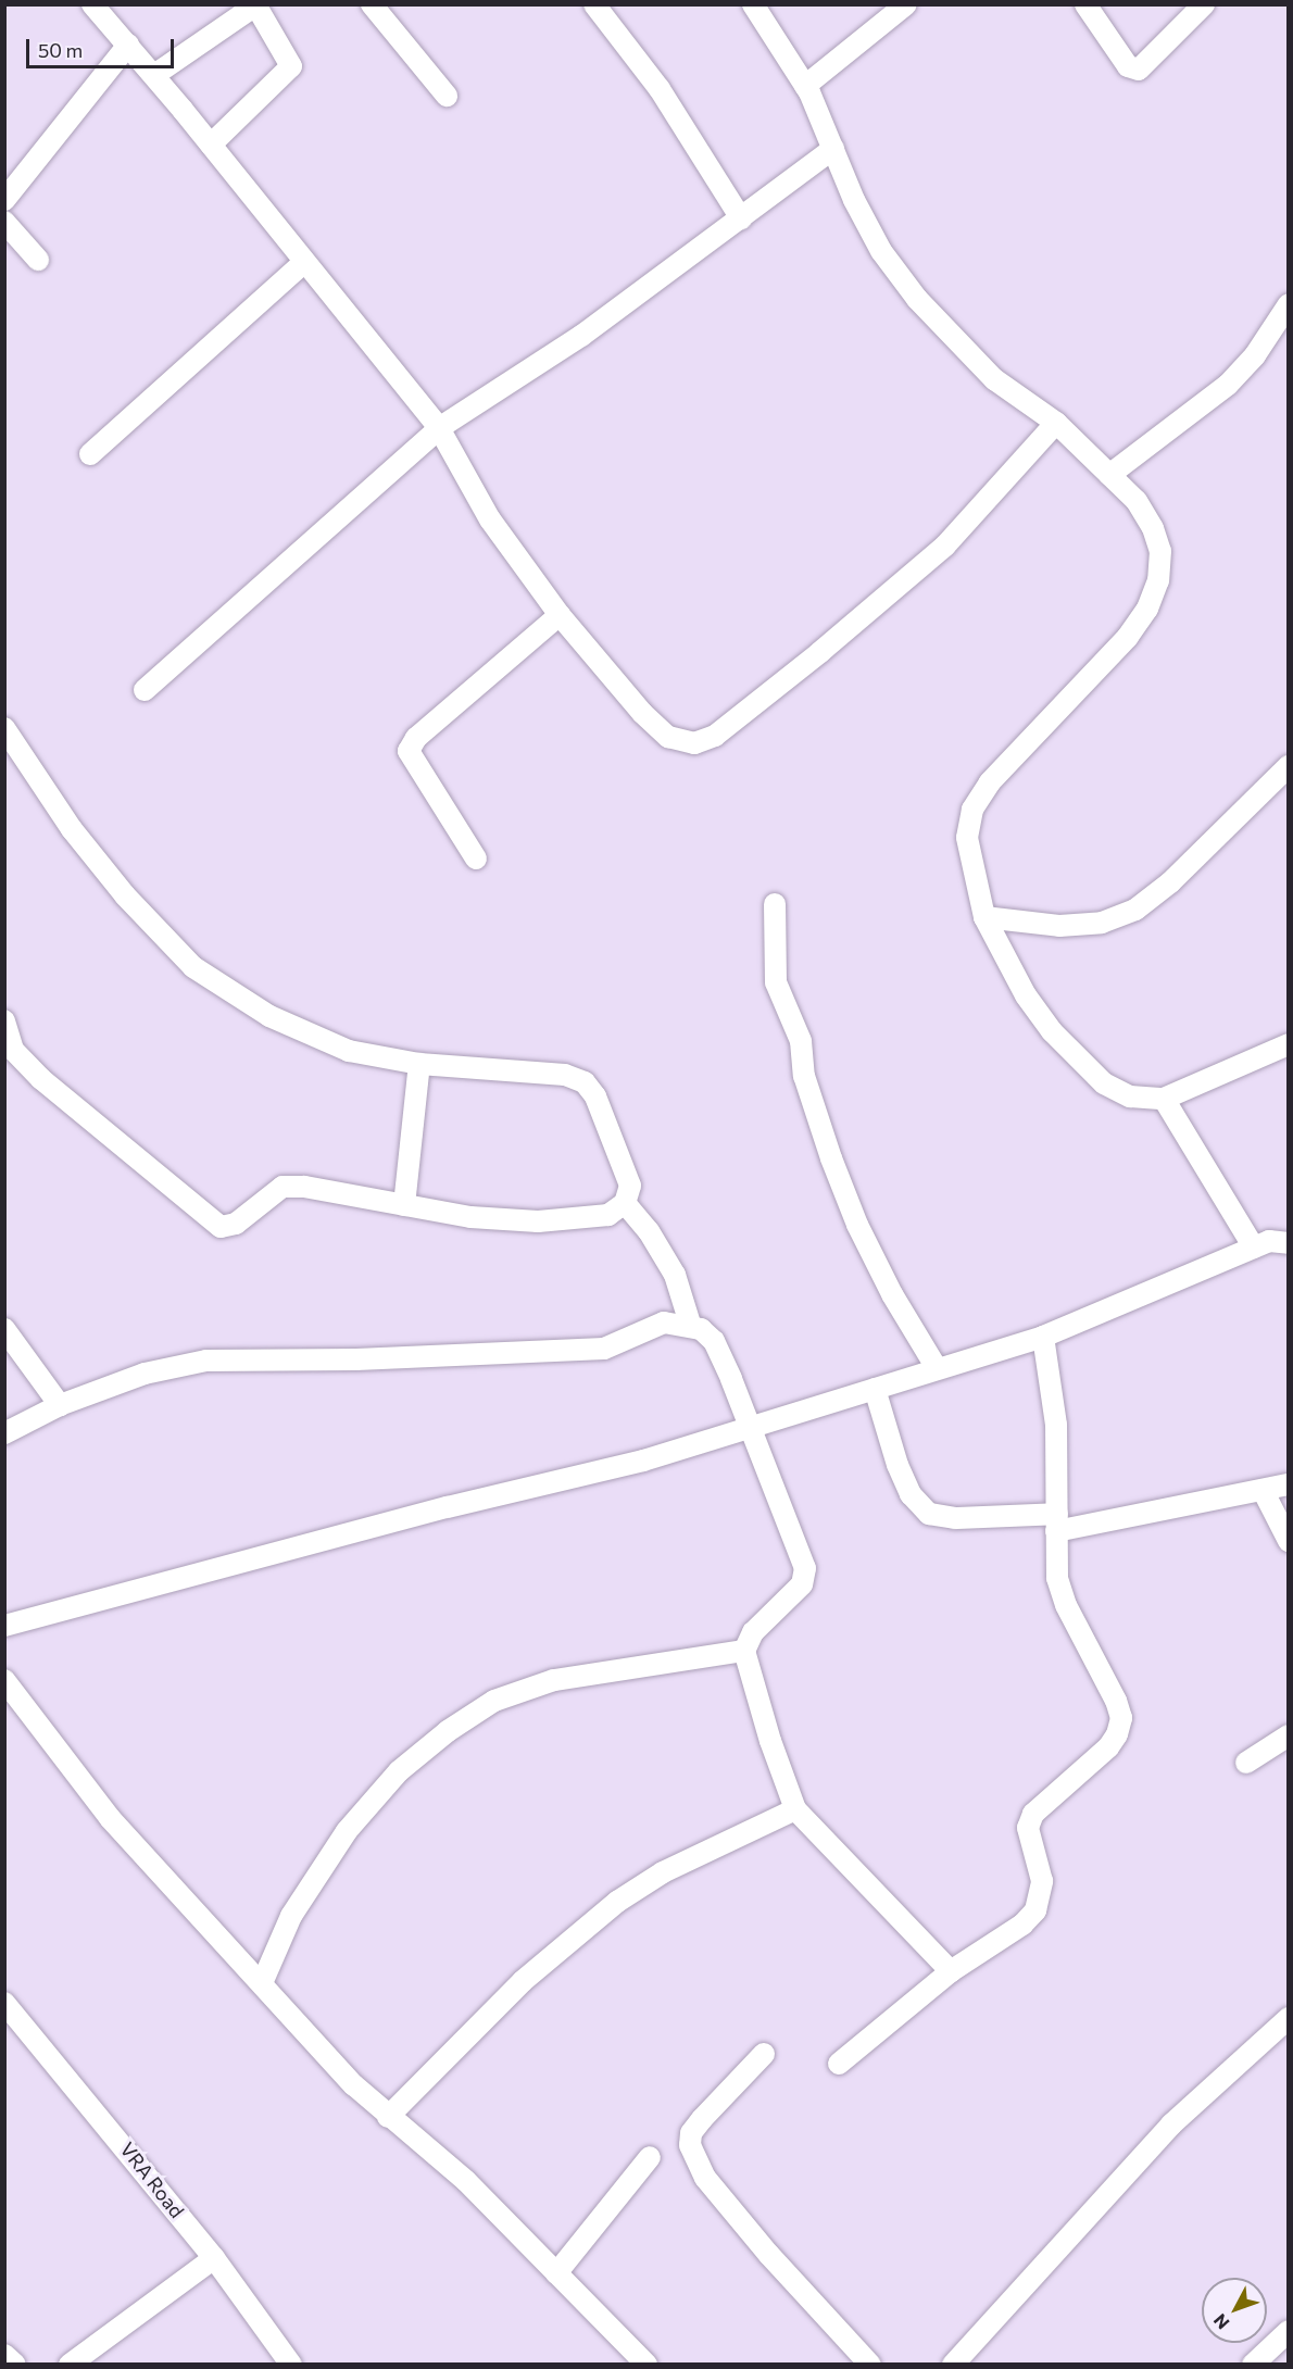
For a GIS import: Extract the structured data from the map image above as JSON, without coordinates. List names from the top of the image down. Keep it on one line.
{"streets":{"street":["VRA Road"]},"scale_bar":"50 m","north":"bottom left"}
